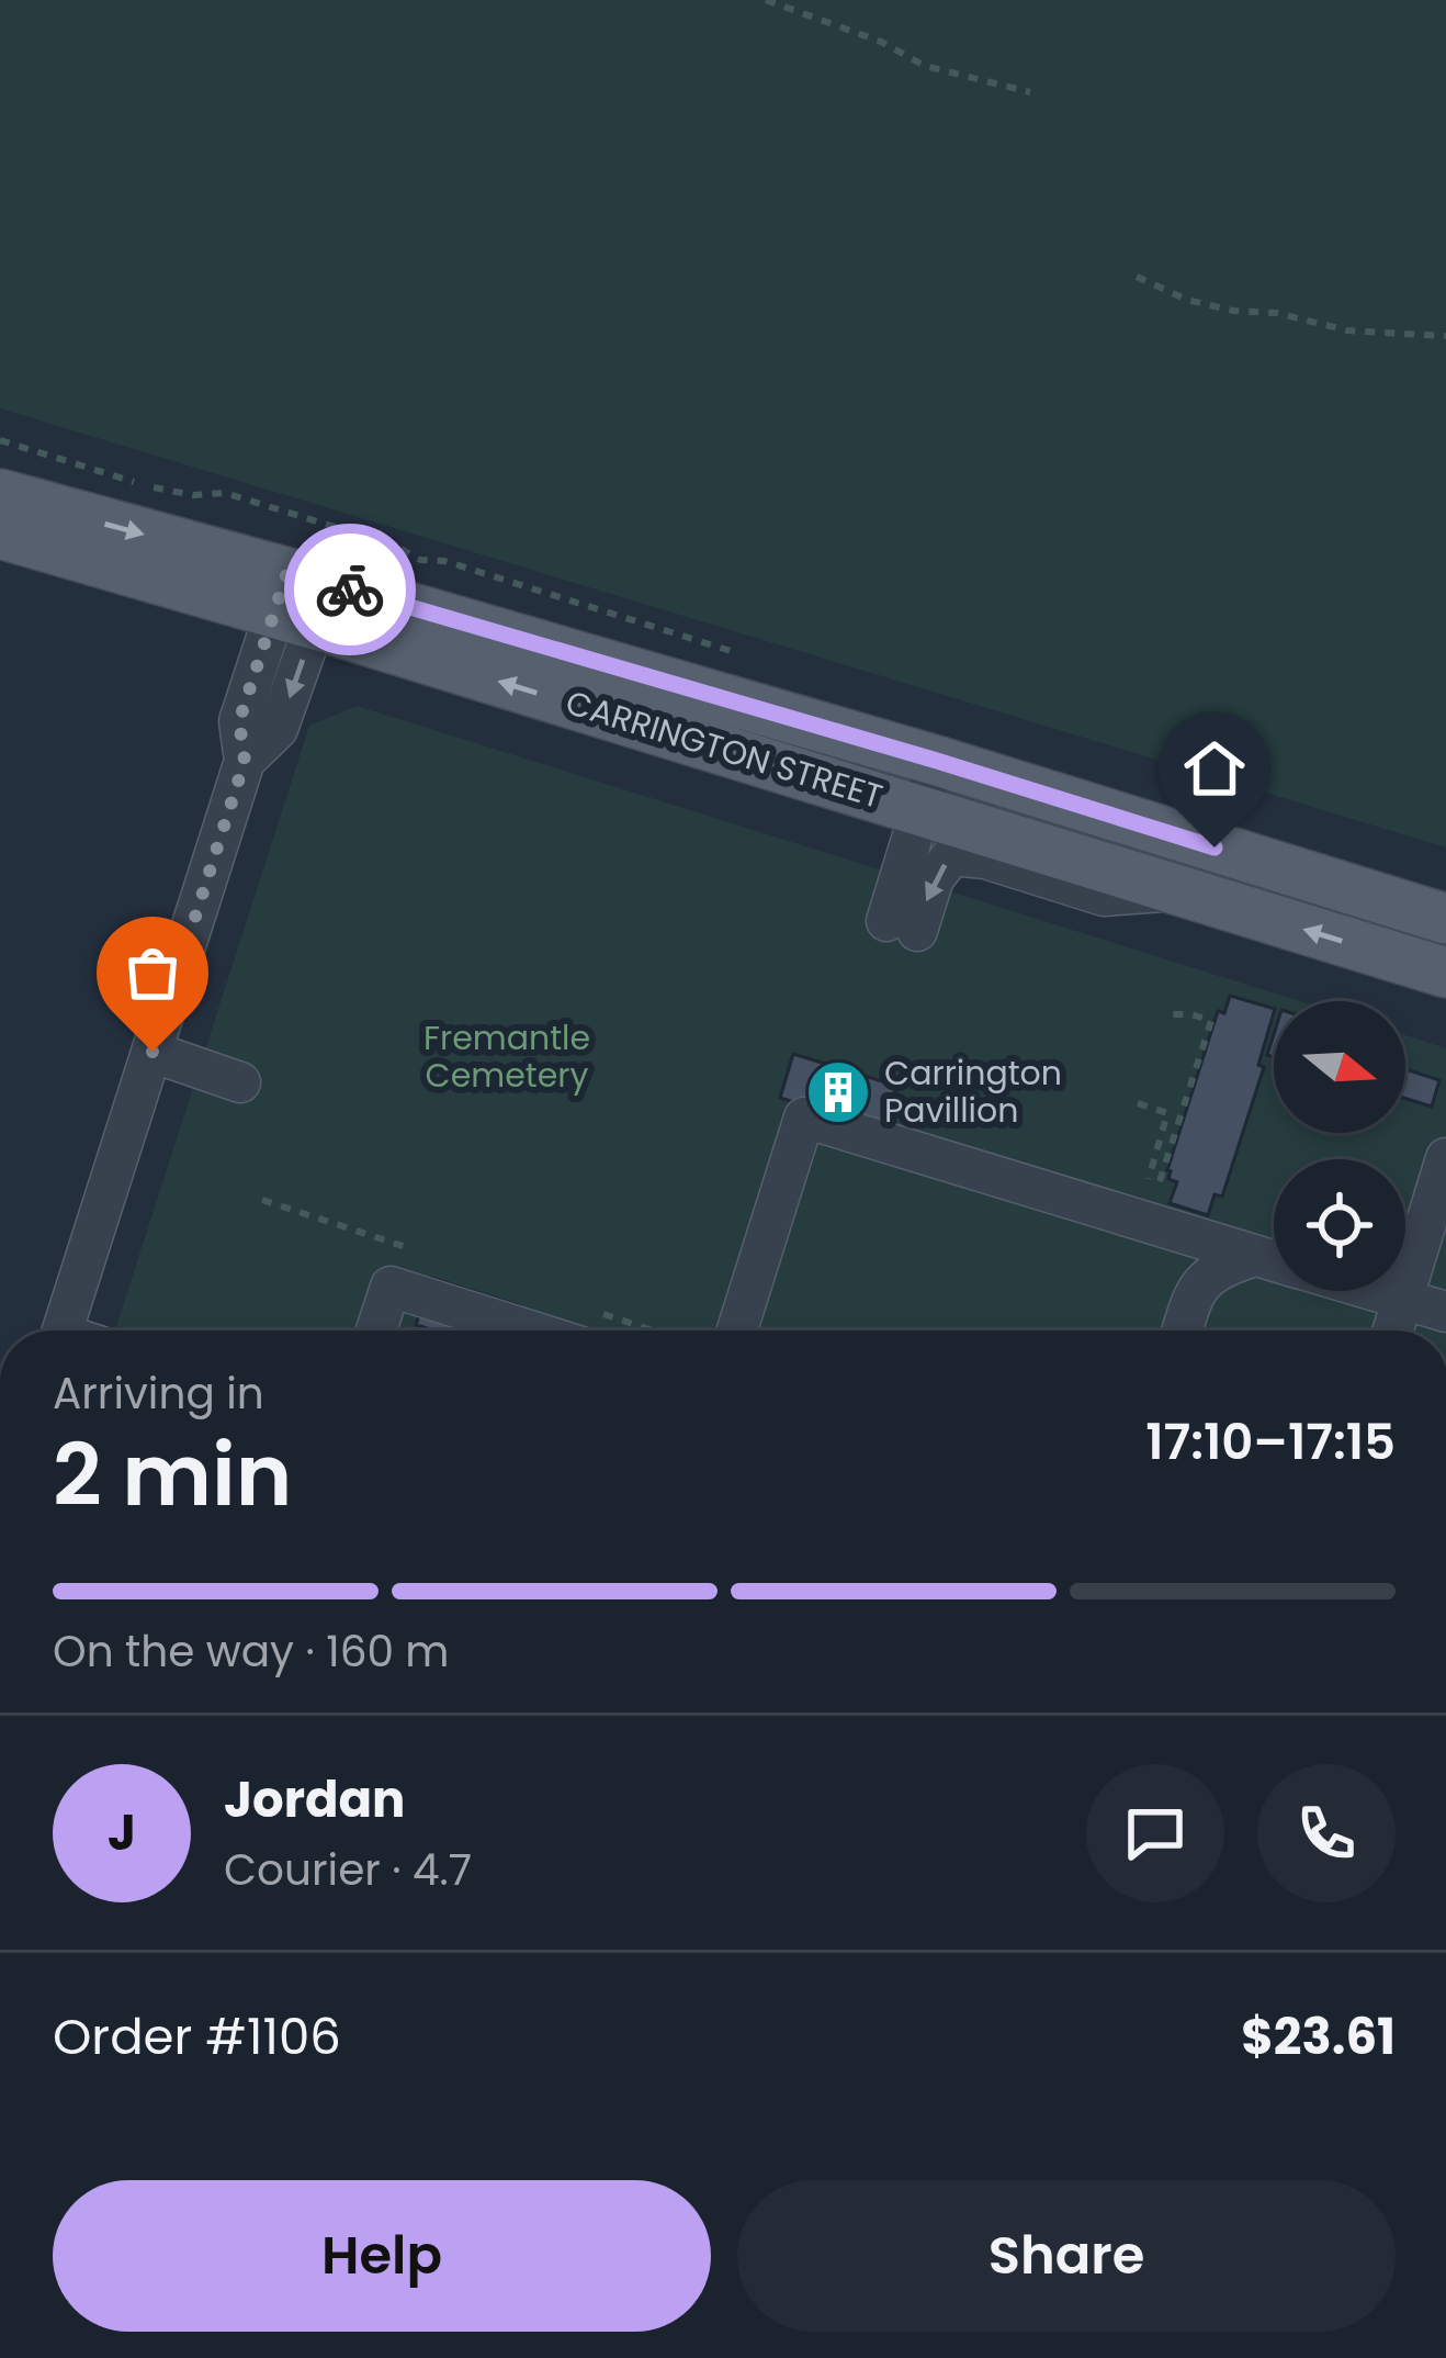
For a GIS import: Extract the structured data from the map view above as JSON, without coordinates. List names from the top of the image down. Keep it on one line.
{"streets":{"main road":["CARRINGTON STREET"]},"parks":["Fremantle Cemetery"],"places":{"building":["Carrington Pavillion"]},"north":"right","page":{"heading":["2 min","Arriving in","17:10–17:15"],"panel":["Jordan","Courier · 4.7","Order #1106","$23.61"],"bar":"On the way · 160 m","round":"J","buttons":["Help","Share"]}}
